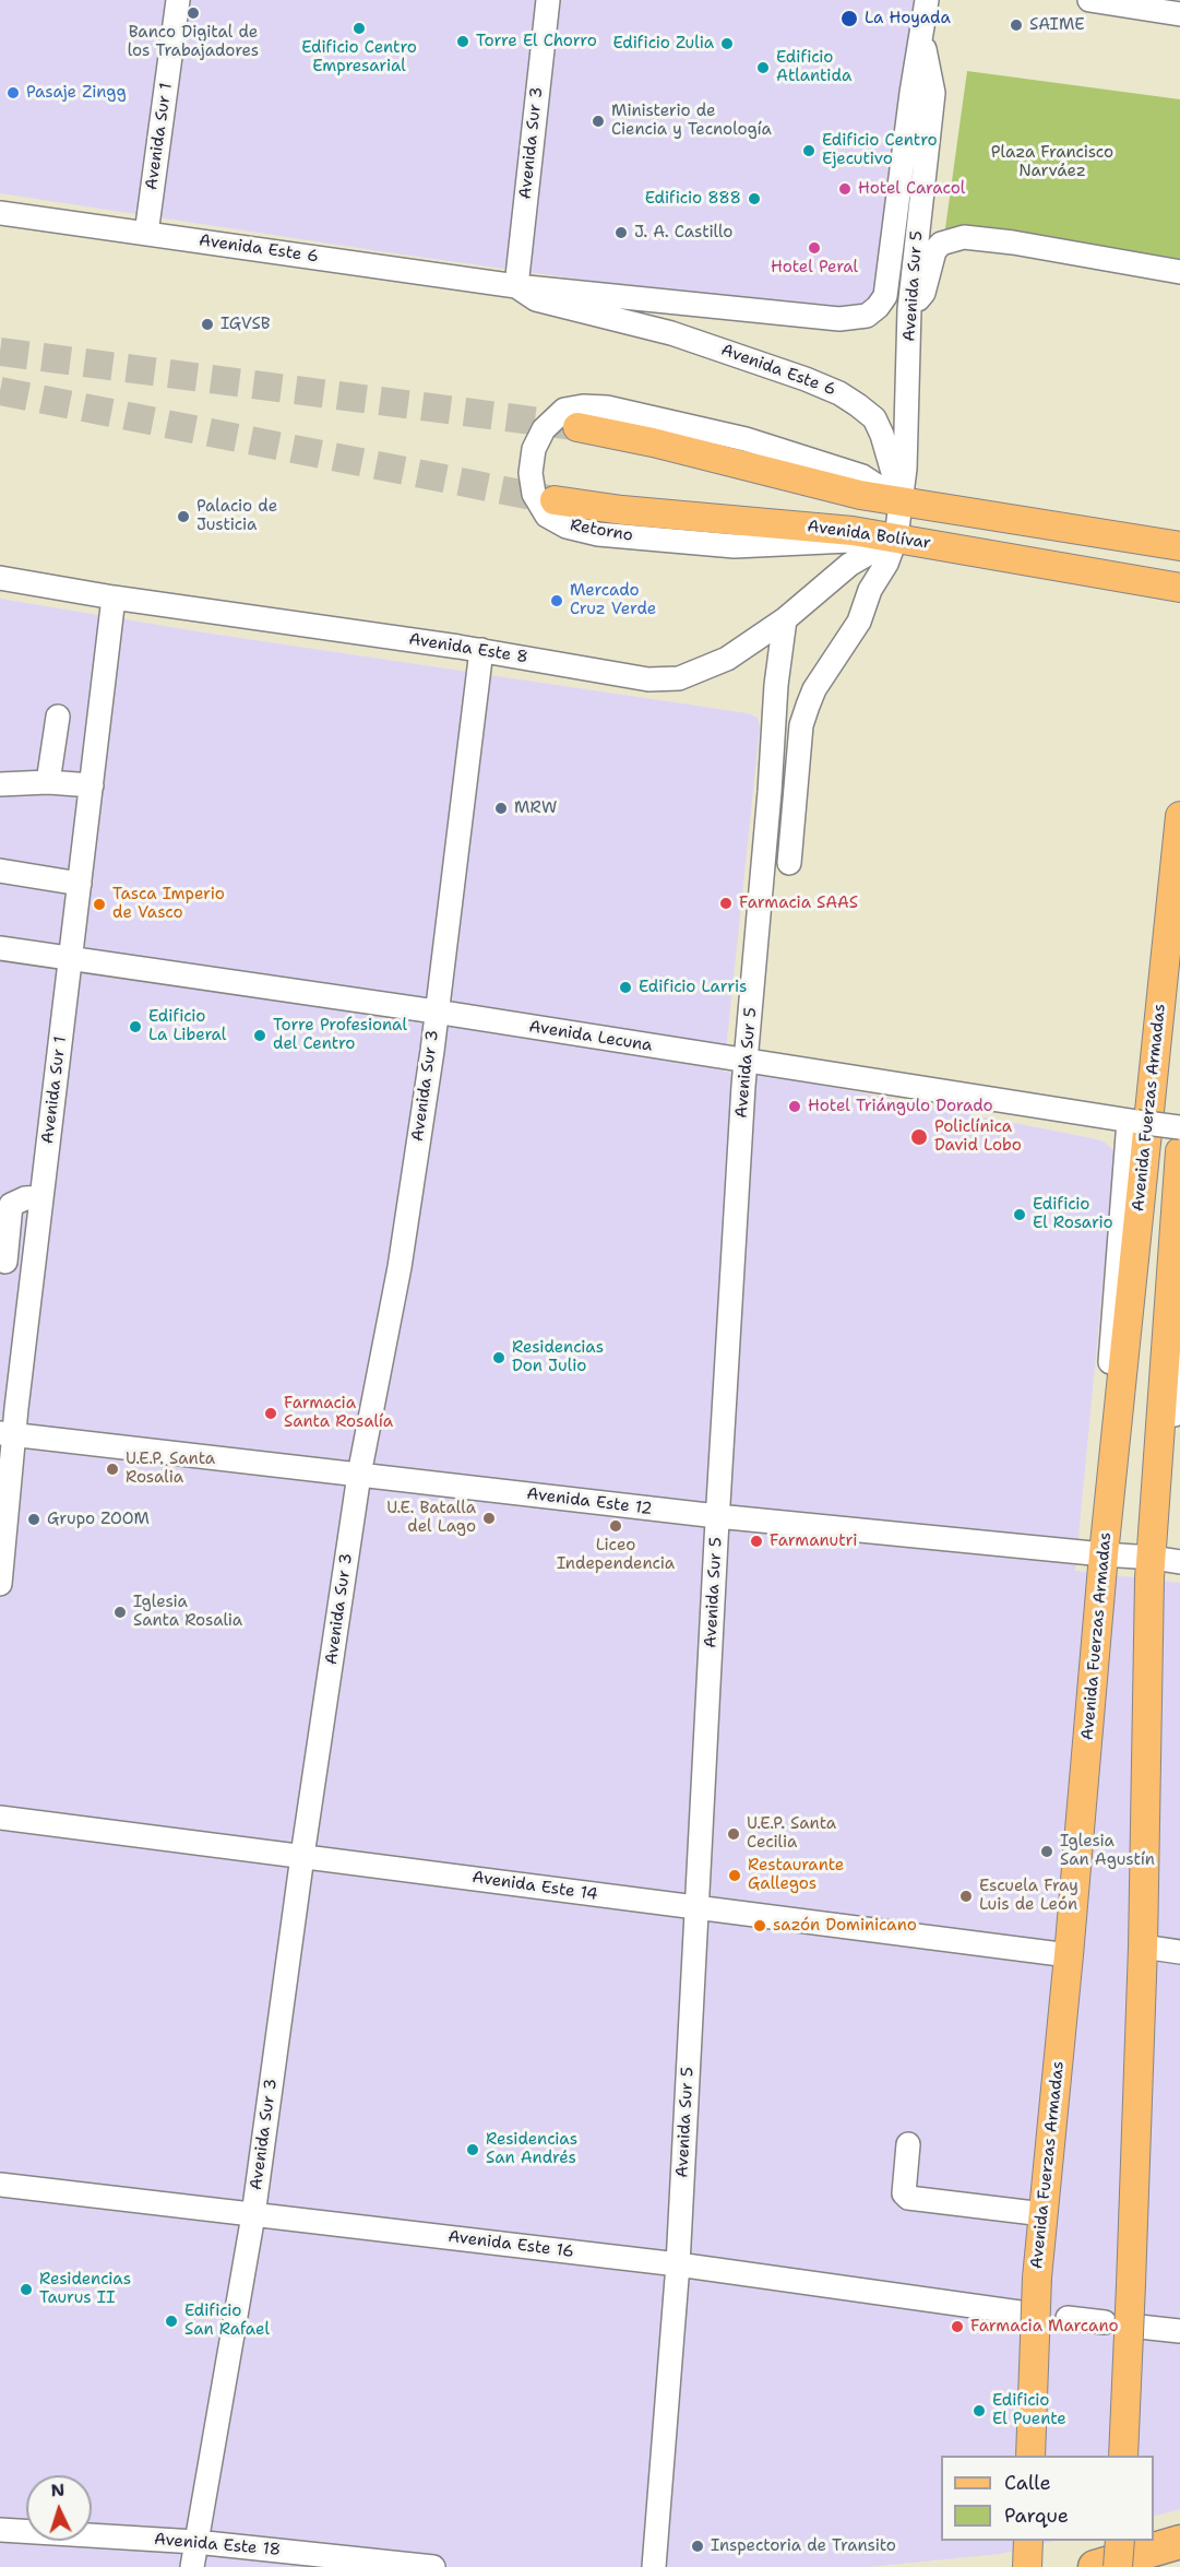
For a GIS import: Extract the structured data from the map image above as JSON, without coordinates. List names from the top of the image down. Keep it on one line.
{"streets":{"main road":["Avenida Bolívar","Avenida Fuerzas Armadas"],"street":["Avenida Sur 1","Avenida Sur 3","Avenida Este 6","Avenida Sur 5","Retorno","Avenida Este 8","Avenida Lecuna","Avenida Este 12","Avenida Este 14","Avenida Este 16","Avenida Este 18"]},"crossings":[["Avenida Sur 1","Avenida Este 6"],["Avenida Sur 1","Avenida Este 8"],["Avenida Sur 1","Avenida Lecuna"],["Avenida Sur 1","Avenida Este 12"],["Avenida Sur 3","Avenida Este 6"],["Avenida Sur 3","Avenida Este 8"],["Avenida Sur 3","Avenida Lecuna"],["Avenida Sur 3","Avenida Este 12"],["Avenida Sur 3","Avenida Este 14"],["Avenida Sur 3","Avenida Este 16"],["Avenida Sur 3","Avenida Este 18"],["Avenida Este 6","Avenida Sur 5"],["Avenida Este 6","Retorno"],["Avenida Sur 5","Retorno"],["Avenida Sur 5","Avenida Bolívar"],["Avenida Sur 5","Avenida Este 8"],["Avenida Sur 5","Avenida Lecuna"],["Avenida Sur 5","Avenida Este 12"],["Avenida Sur 5","Avenida Este 14"],["Avenida Sur 5","Avenida Este 16"],["Retorno","Avenida Bolívar"],["Retorno","Avenida Este 8"],["Avenida Bolívar","Avenida Este 8"],["Avenida Fuerzas Armadas","Avenida Este 12"],["Avenida Fuerzas Armadas","Avenida Este 14"]],"parks":["Plaza Francisco Narváez"],"places":["Banco Digital de los Trabajadores","La Hoyada","SAIME","Edificio Centro Empresarial","Torre El Chorro","Edificio Zulia","Edificio Atlantida","Pasaje Zingg","Ministerio de Ciencia y Tecnología","Edificio Centro Ejecutivo","Hotel Caracol","Edificio 888","J. A. Castillo","Hotel Peral","IGVSB","Palacio de Justicia","Mercado Cruz Verde","MRW","Farmacia SAAS","Tasca Imperio de Vasco","Edificio Larris","Edificio La Liberal","Torre Profesional del Centro","Hotel Triángulo Dorado","Policlínica David Lobo","Edificio El Rosario","Residencias Don Julio","Farmacia Santa Rosalía","U.E.P. Santa Rosalia","U.E. Batalla del Lago","Grupo ZOOM","Liceo Independencia","Farmanutri","Iglesia Santa Rosalia","U.E.P. Santa Cecilia","Iglesia San Agustín","Restaurante Gallegos","Escuela Fray Luis de León","sazón Dominicano","Residencias San Andrés","Residencias Taurus II","Edificio San Rafael","Farmacia Marcano","Edificio El Puente","Inspectoria de Transito"],"legend":["Calle","Parque"],"north":"top"}
